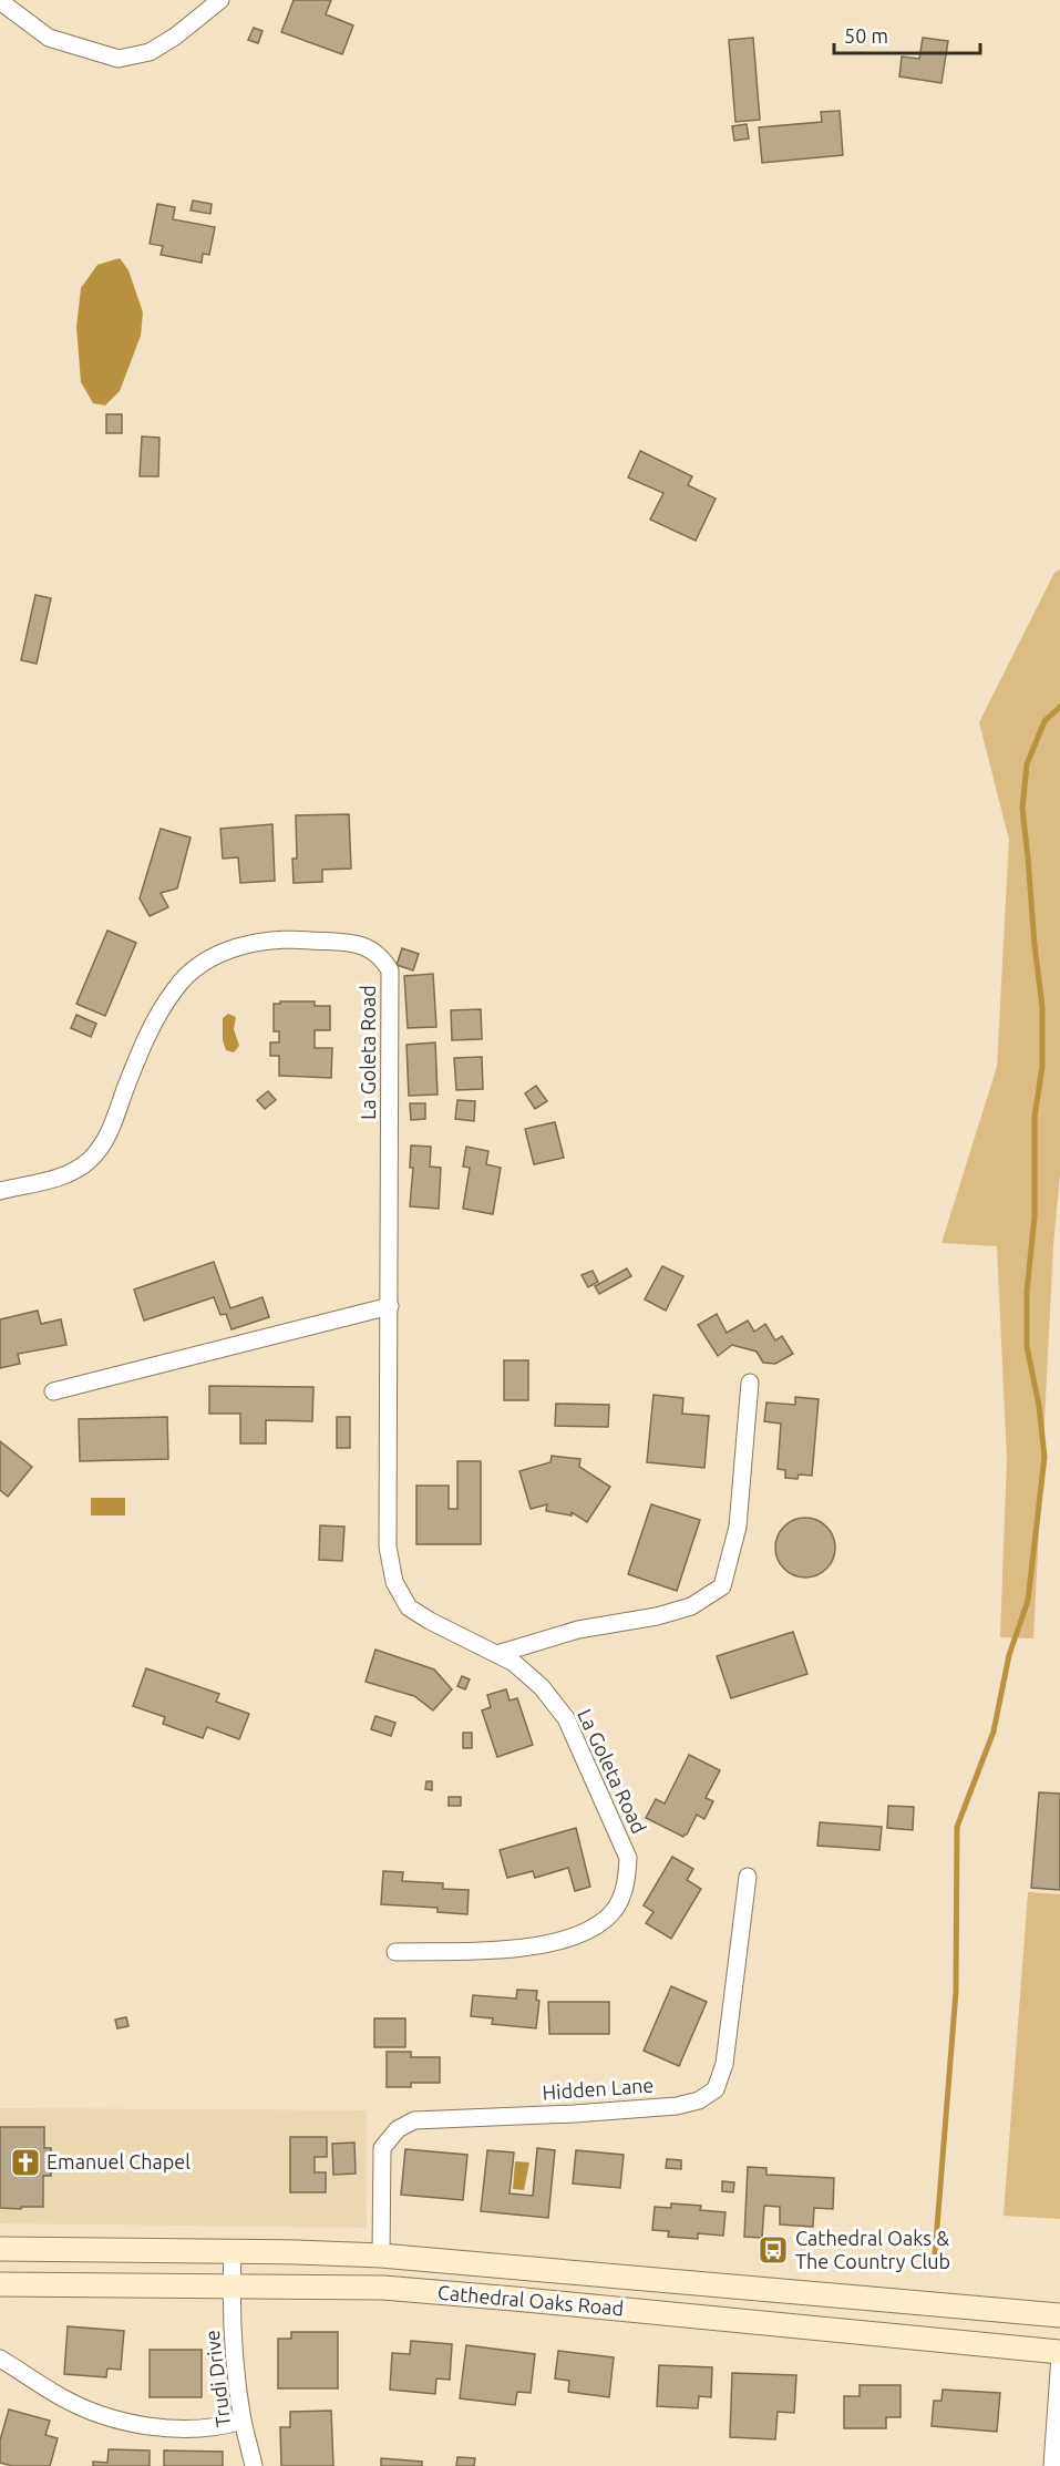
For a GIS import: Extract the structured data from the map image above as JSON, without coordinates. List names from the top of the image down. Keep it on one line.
{"streets":{"main road":["Cathedral Oaks Road"],"street":["La Goleta Road","Hidden Lane","Trudi Drive"]},"crossings":[["Hidden Lane","Cathedral Oaks Road"],["Cathedral Oaks Road","Trudi Drive"]],"places":{"church":["Emanuel Chapel"],"bus stop":["Cathedral Oaks & The Country Club"]},"scale_bar":"50 m"}
